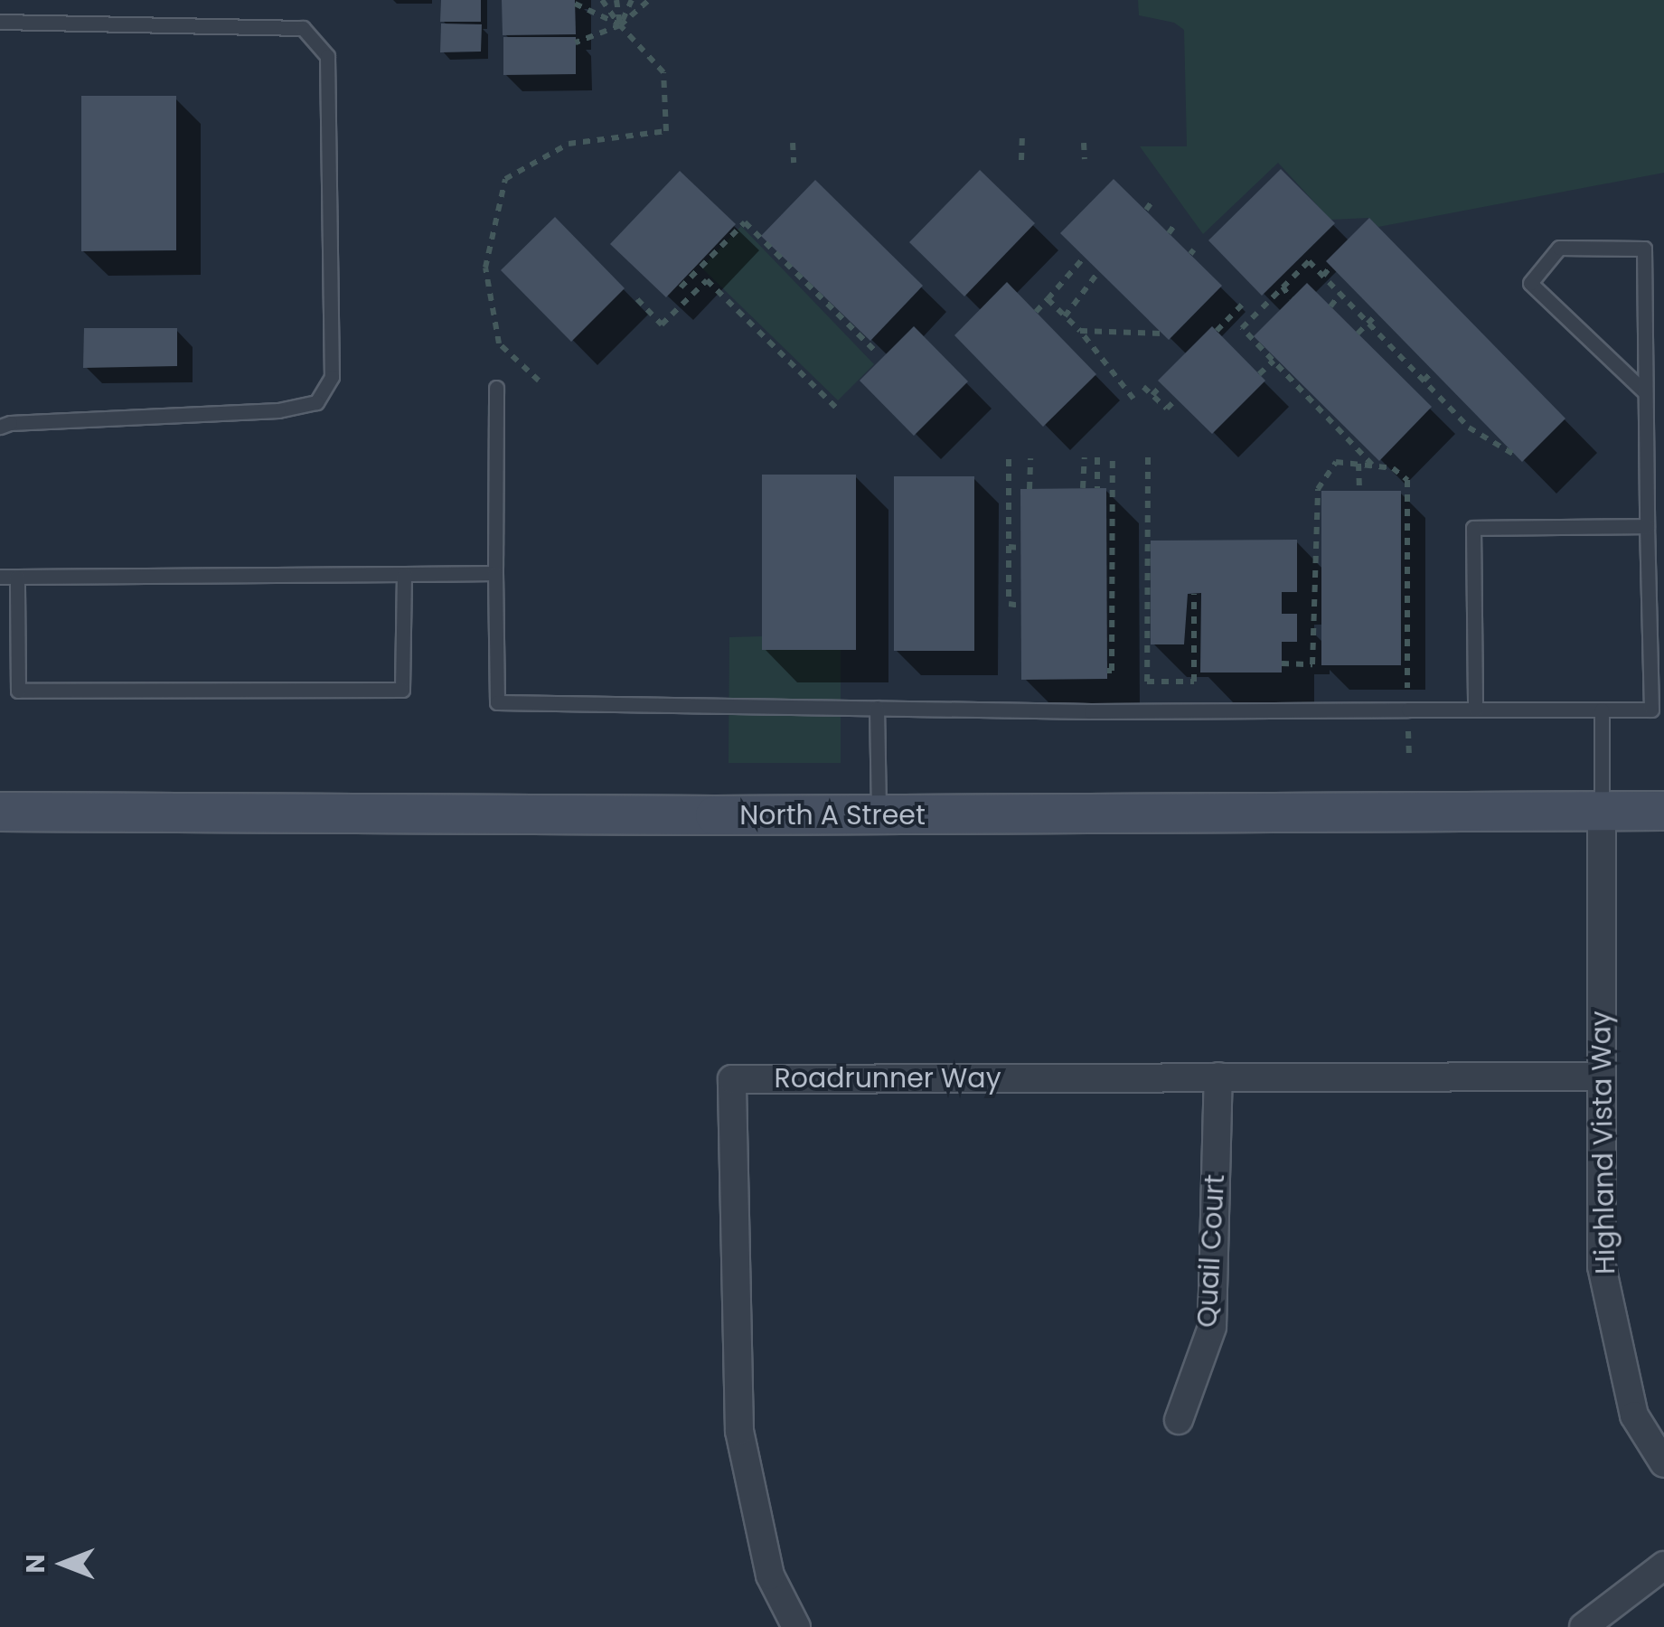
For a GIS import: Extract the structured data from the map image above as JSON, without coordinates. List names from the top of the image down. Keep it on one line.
{"streets":{"main road":["North A Street"],"street":["Roadrunner Way","Highland Vista Way","Quail Court"]},"crossings":[["North A Street","Highland Vista Way"],["Roadrunner Way","Highland Vista Way"],["Roadrunner Way","Quail Court"]],"north":"left"}
